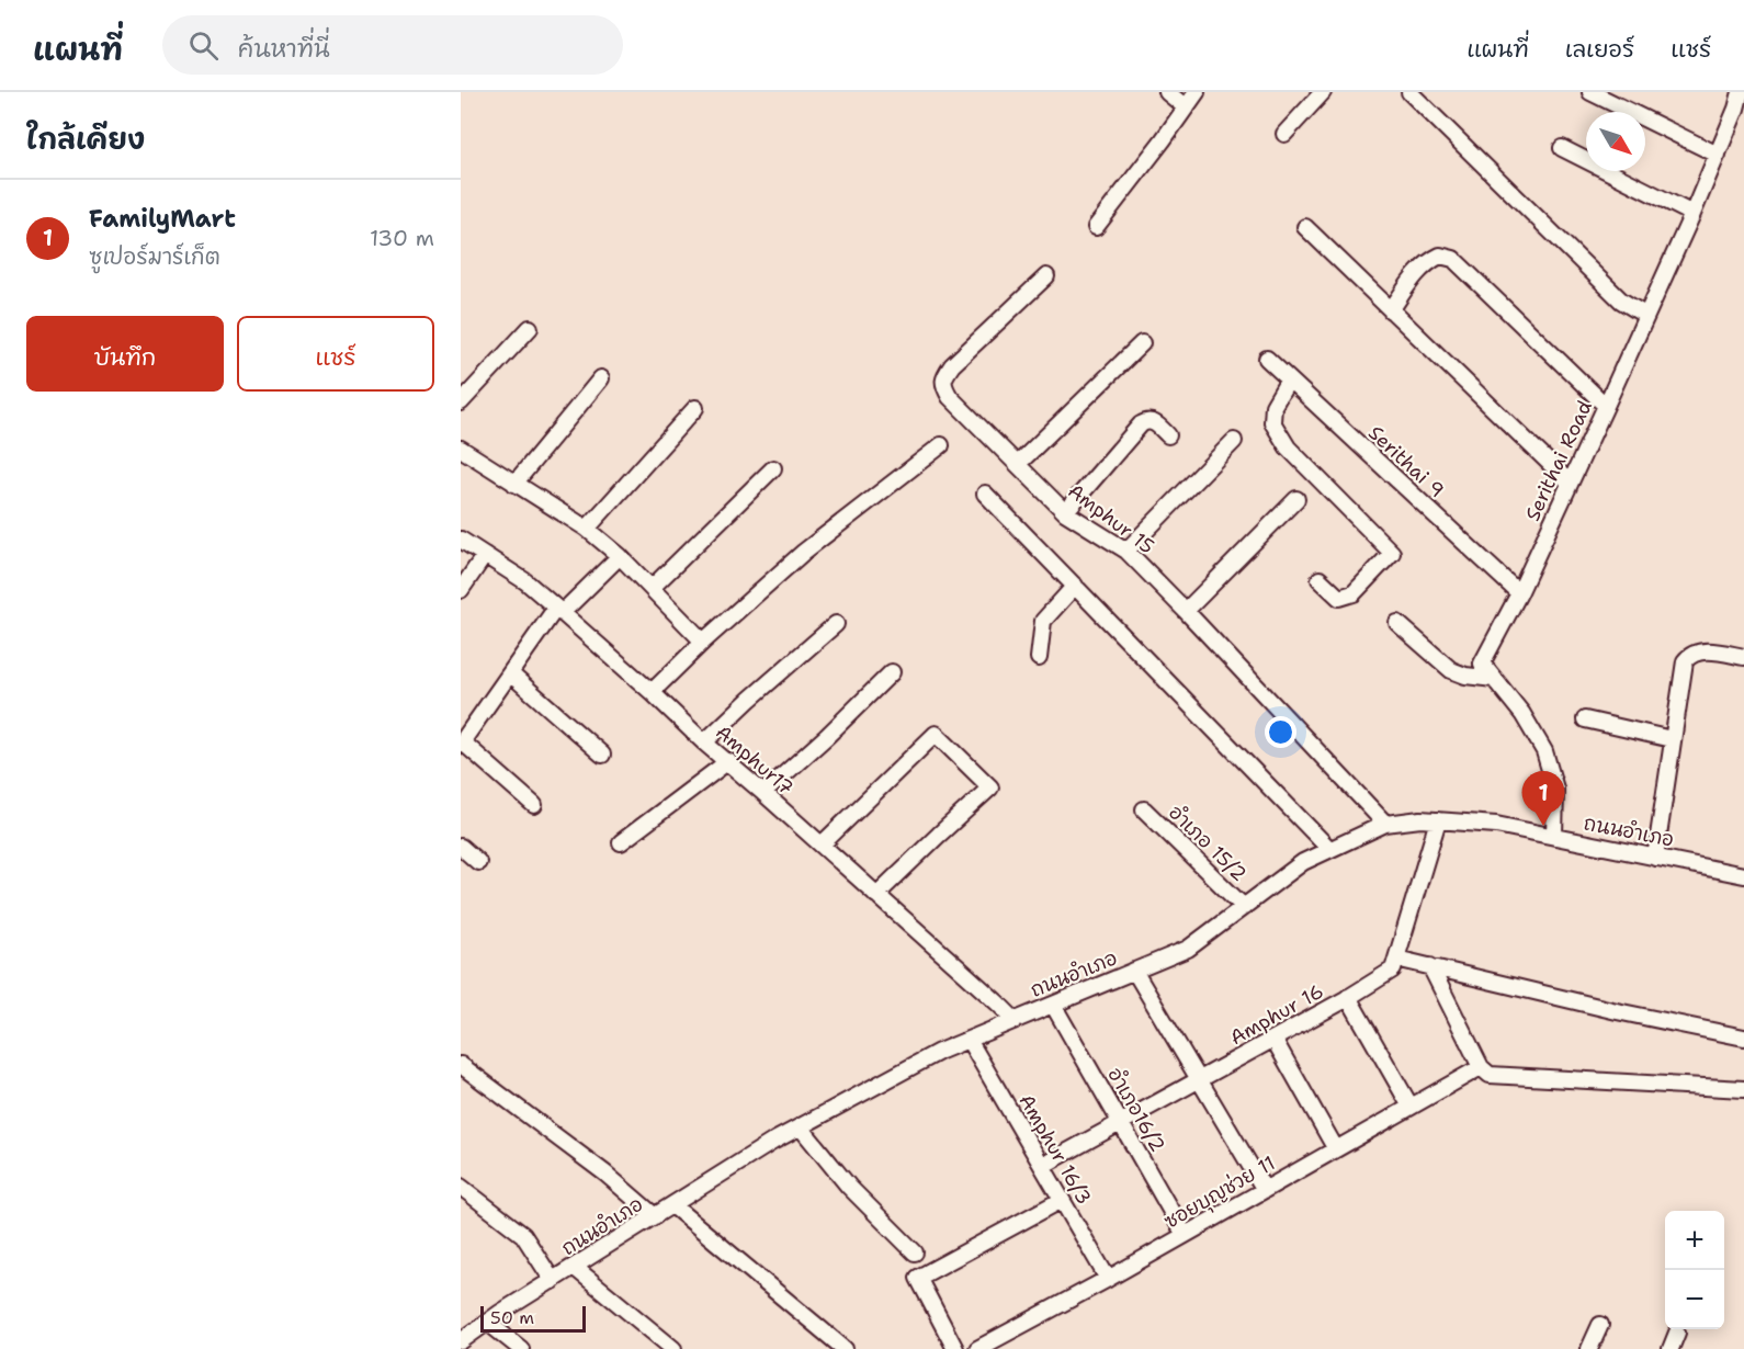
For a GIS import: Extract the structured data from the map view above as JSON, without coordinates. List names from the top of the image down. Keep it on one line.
{"streets":{"street":["Serithai Road","Serithai 9","Amphur 15","Amphur17","ถนนอำเภอ","อำเภอ 15/2","Amphur 16","อำเภอ16/2","Amphur 16/3","ซอยบุญช่วย 11"]},"crossings":[["Serithai Road","Serithai 9"],["Serithai Road","ถนนอำเภอ"],["Amphur 15","ถนนอำเภอ"],["Amphur17","ถนนอำเภอ"],["ถนนอำเภอ","อำเภอ 15/2"],["ถนนอำเภอ","Amphur 16"],["ถนนอำเภอ","อำเภอ16/2"],["ถนนอำเภอ","Amphur 16/3"],["Amphur 16","อำเภอ16/2"],["Amphur 16","Amphur 16/3"],["อำเภอ16/2","ซอยบุญช่วย 11"],["Amphur 16/3","ซอยบุญช่วย 11"]],"scale_bar":"50 m","north":"bottom right","page":{"header":"แผนที่","search":"ค้นหาที่นี่","nav":["แผนที่","เลเยอร์","แชร์"],"heading":"ใกล้เคียง","list":[{"mark":"1","name":"FamilyMart","note":"ซูเปอร์มาร์เก็ต","value":"130 m"}],"buttons":["บันทึก","แชร์"],"pins":"1","map_buttons":["+","−"],"scale":"50 m"}}
